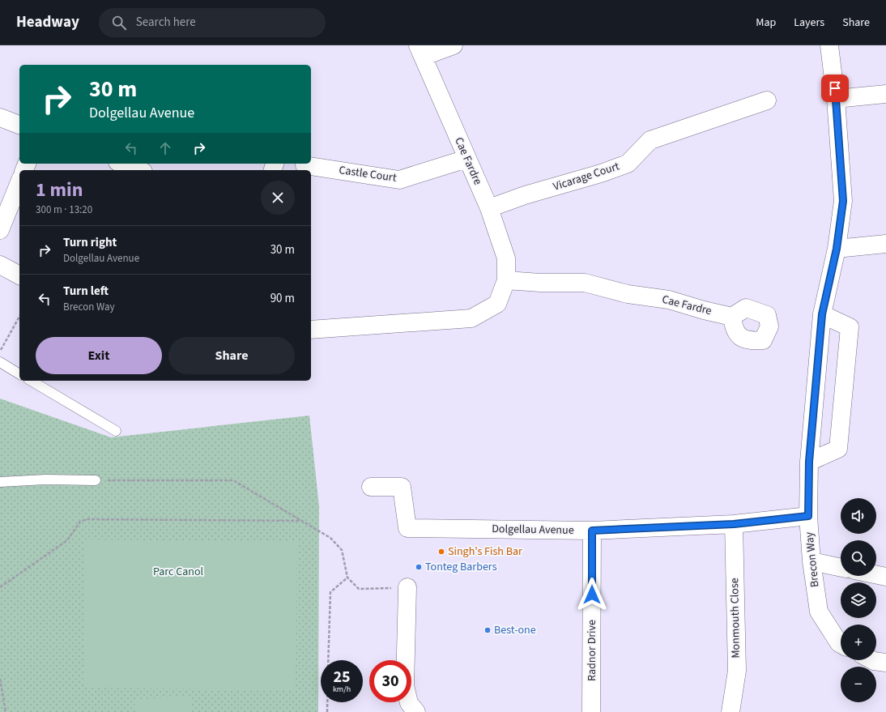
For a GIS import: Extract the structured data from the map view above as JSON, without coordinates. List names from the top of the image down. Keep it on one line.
{"streets":{"street":["Cae Fardre","Castle Court","Vicarage Court","Dolgellau Avenue","Brecon Way","Monmouth Close","Radnor Drive"]},"crossings":[["Cae Fardre","Castle Court"],["Cae Fardre","Vicarage Court"],["Dolgellau Avenue","Brecon Way"],["Dolgellau Avenue","Monmouth Close"],["Dolgellau Avenue","Radnor Drive"]],"parks":["Parc Canol"],"places":["Singh's Fish Bar","Tonteg Barbers","Best-one"],"page":{"header":"Headway","search":"Search here","nav":["Map","Layers","Share"],"turn":["30 m","Dolgellau Avenue"],"heading":["1 min","300 m · 13:20"],"list":[{"name":"Turn right","note":"Dolgellau Avenue","value":"30 m"},{"name":"Turn left","note":"Brecon Way","value":"90 m"}],"buttons":["Exit","Share"],"map_buttons":["+","−"],"speed":"25 km/h","limit":"30"}}
